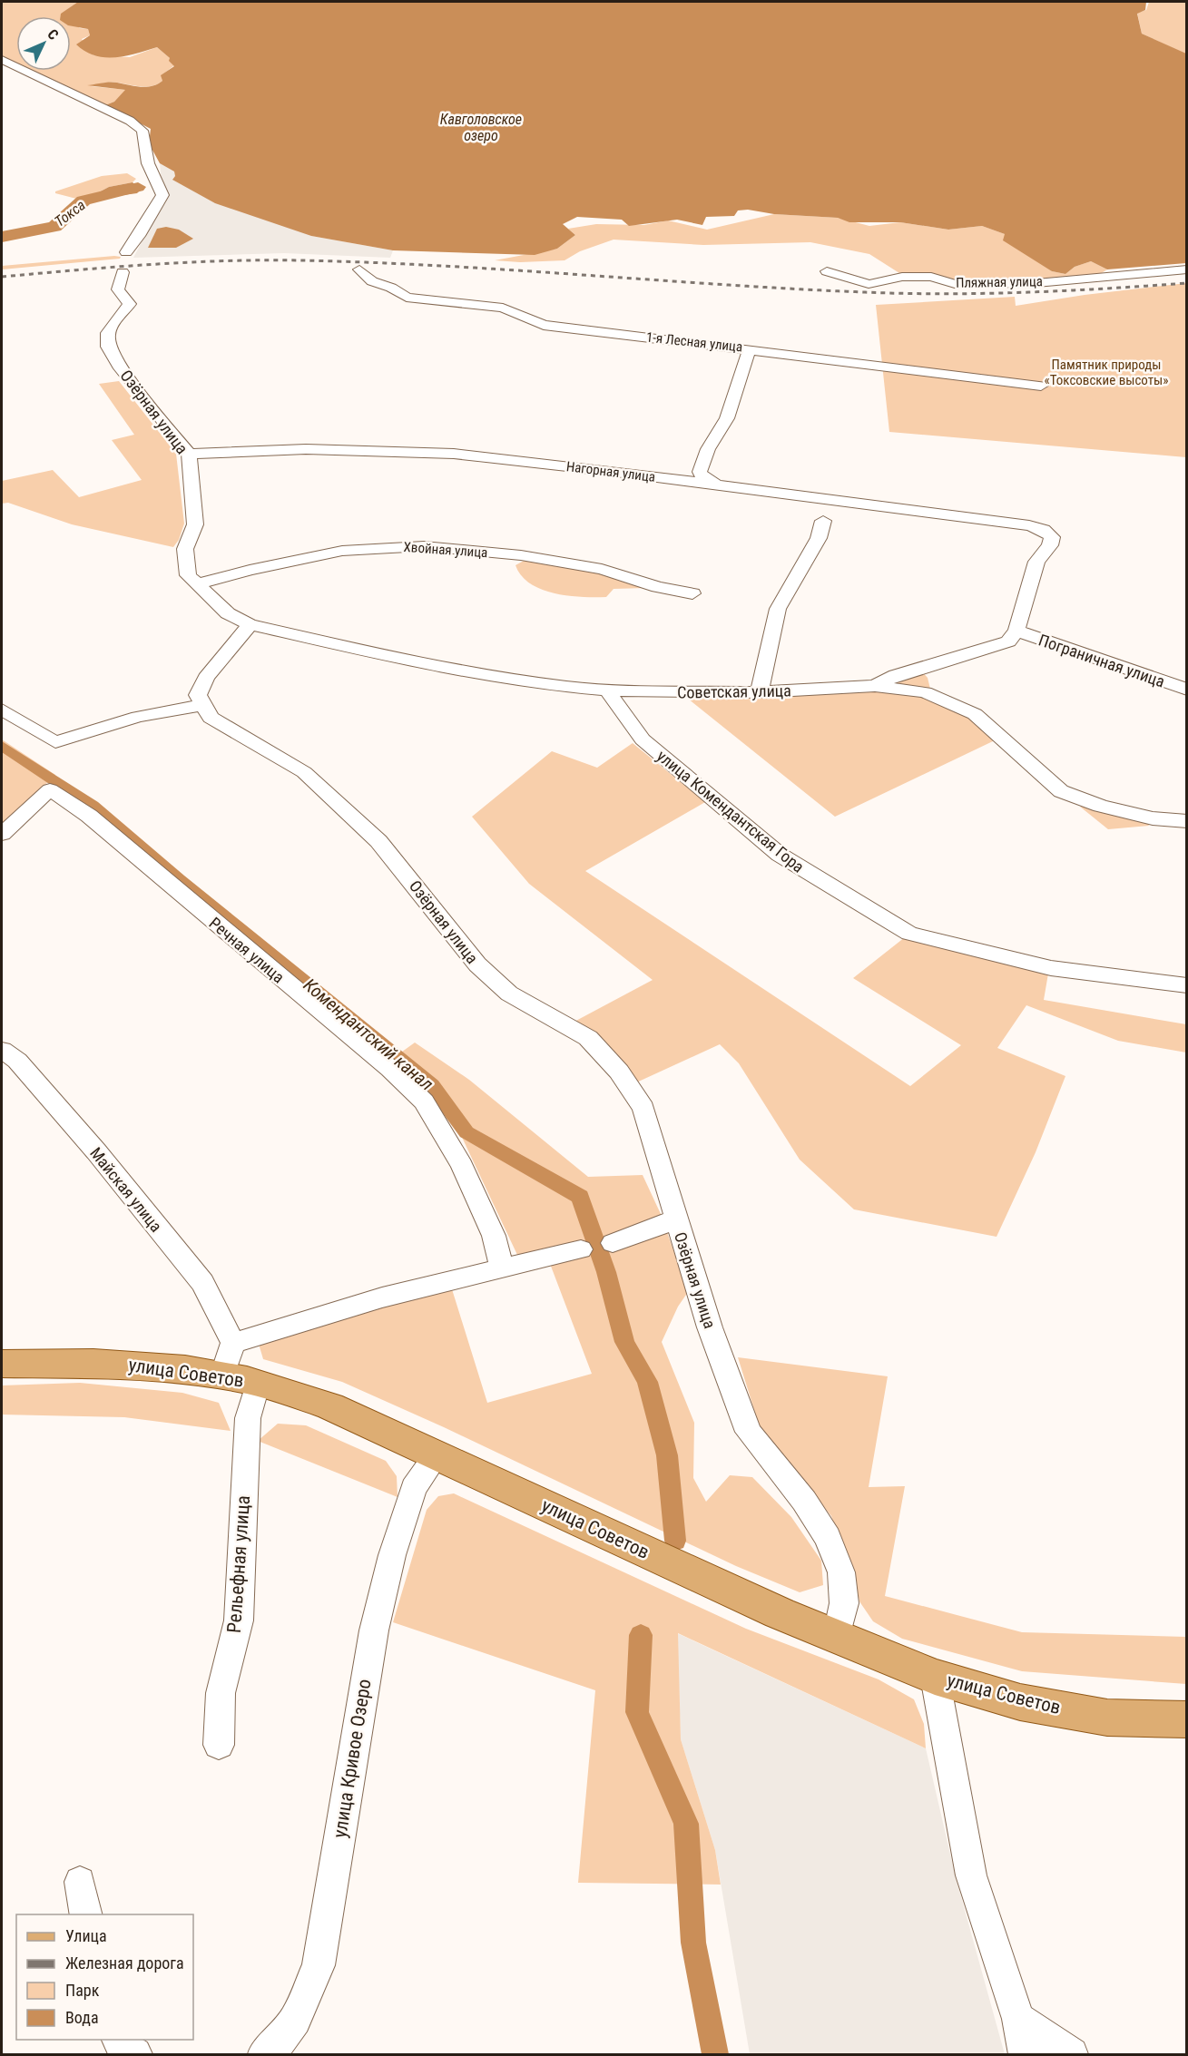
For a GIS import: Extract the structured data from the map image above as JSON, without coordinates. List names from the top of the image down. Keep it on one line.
{"streets":{"main road":["улица Советов"],"street":["Пляжная улица","1-я Лесная улица","Озёрная улица","Нагорная улица","Хвойная улица","Пограничная улица","Советская улица","улица Комендантская Гора","Речная улица","Майская улица","Рельефная улица","улица Кривое Озеро"]},"crossings":[["Озёрная улица","Нагорная улица"],["Озёрная улица","Хвойная улица"],["Озёрная улица","Советская улица"],["Озёрная улица","улица Советов"],["Нагорная улица","Пограничная улица"],["Советская улица","улица Комендантская Гора"],["улица Советов","Рельефная улица"],["улица Советов","улица Кривое Озеро"]],"water":["Кавголовское озеро","Токса","Комендантский канал"],"parks":["Памятник природы «Токсовские высоты»"],"legend":["Улица","Железная дорога","Парк","Вода"],"north":"top right"}
